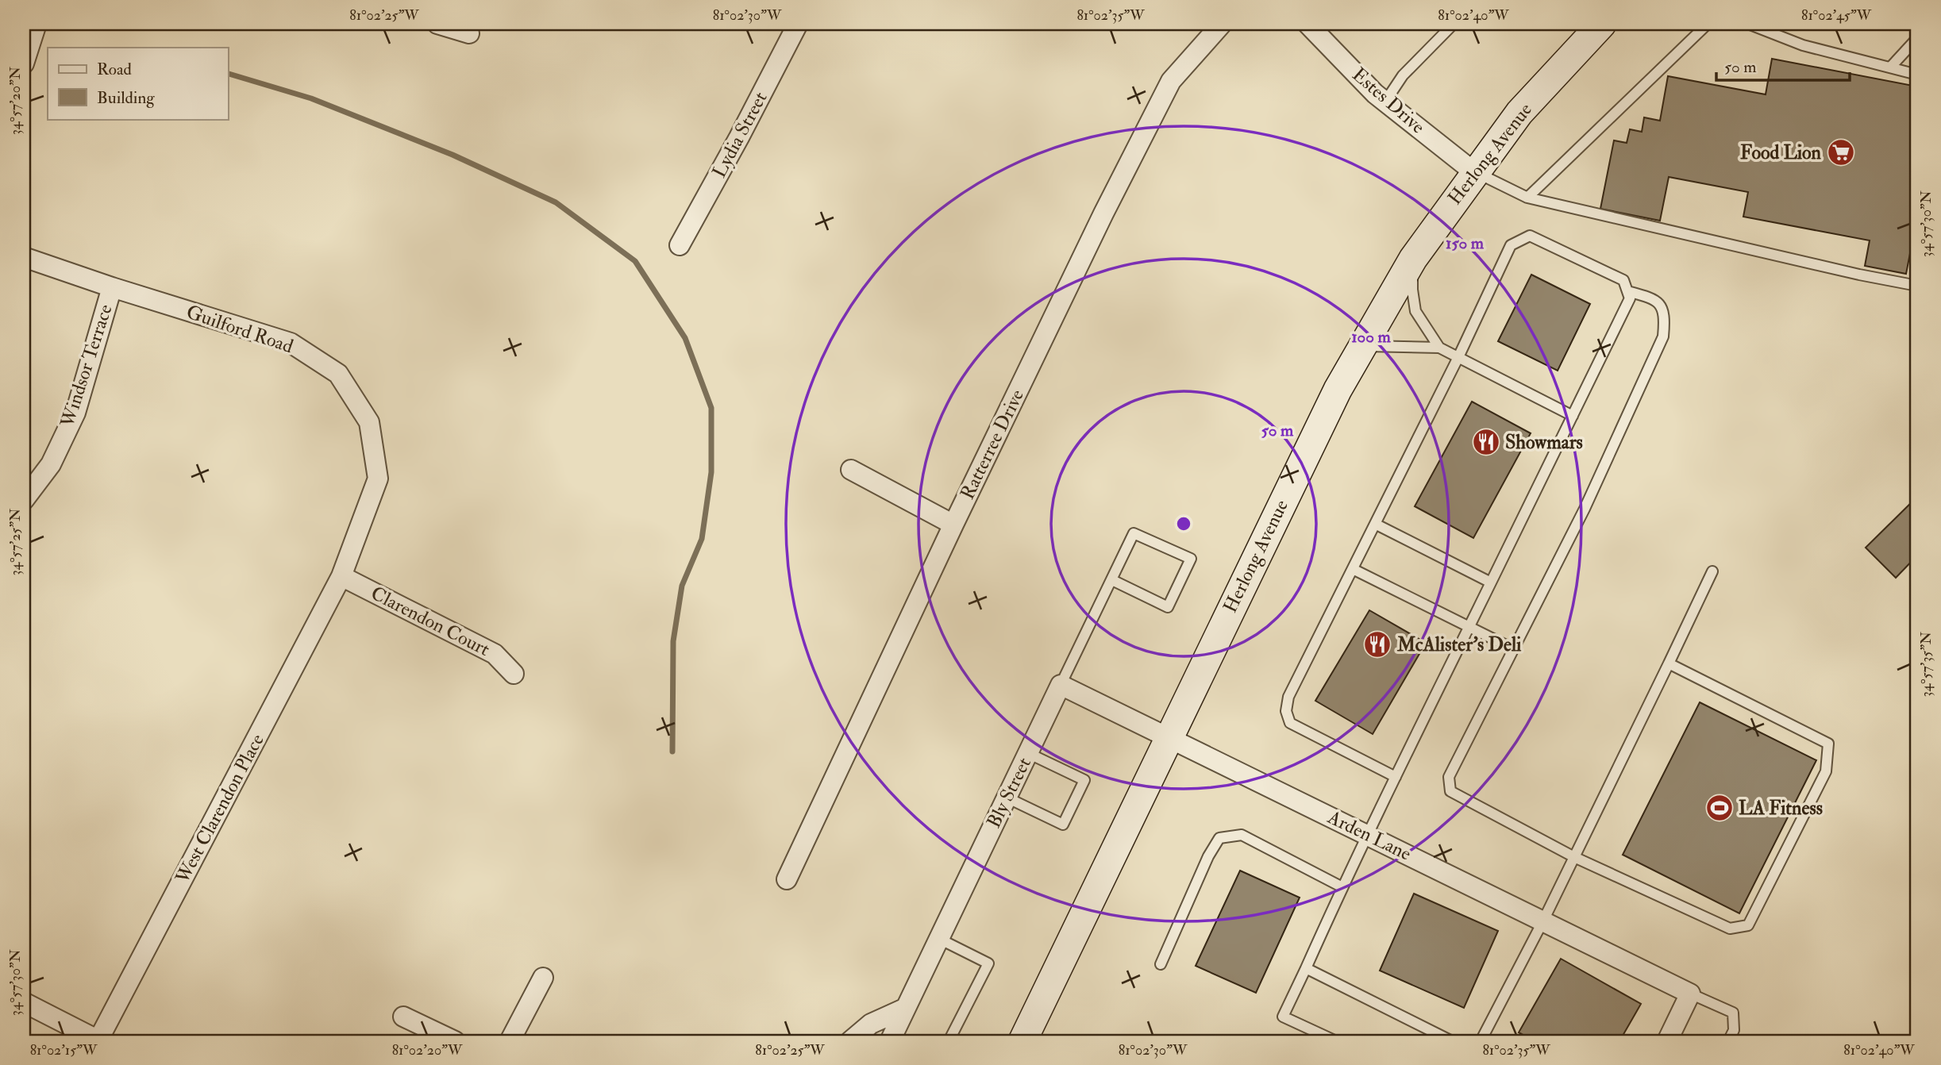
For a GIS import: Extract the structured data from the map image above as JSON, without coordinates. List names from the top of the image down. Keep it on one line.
{"streets":{"street":["Estes Drive","Lydia Street","Herlong Avenue","Guilford Road","Windsor Terrace","Ratterree Drive","Clarendon Court","Bly Street","West Clarendon Place","Arden Lane"]},"crossings":[["Estes Drive","Herlong Avenue"],["Herlong Avenue","Arden Lane"],["Guilford Road","Windsor Terrace"],["Guilford Road","Clarendon Court"],["Guilford Road","West Clarendon Place"],["Clarendon Court","West Clarendon Place"]],"places":{"supermarket":["Food Lion"],"restaurant":["Showmars","McAlister's Deli"],"sports":["LA Fitness"]},"legend":["Road","Building"],"scale_bar":"50 m","coordinates":["81°02'25\"W","81°02'30\"W","81°02'35\"W","81°02'40\"W","81°02'45\"W","34°57'20\"N","34°57'30\"N","34°57'25\"N","34°57'35\"N","81°02'15\"W","81°02'20\"W"],"rings":["150 m","100 m","50 m"]}
